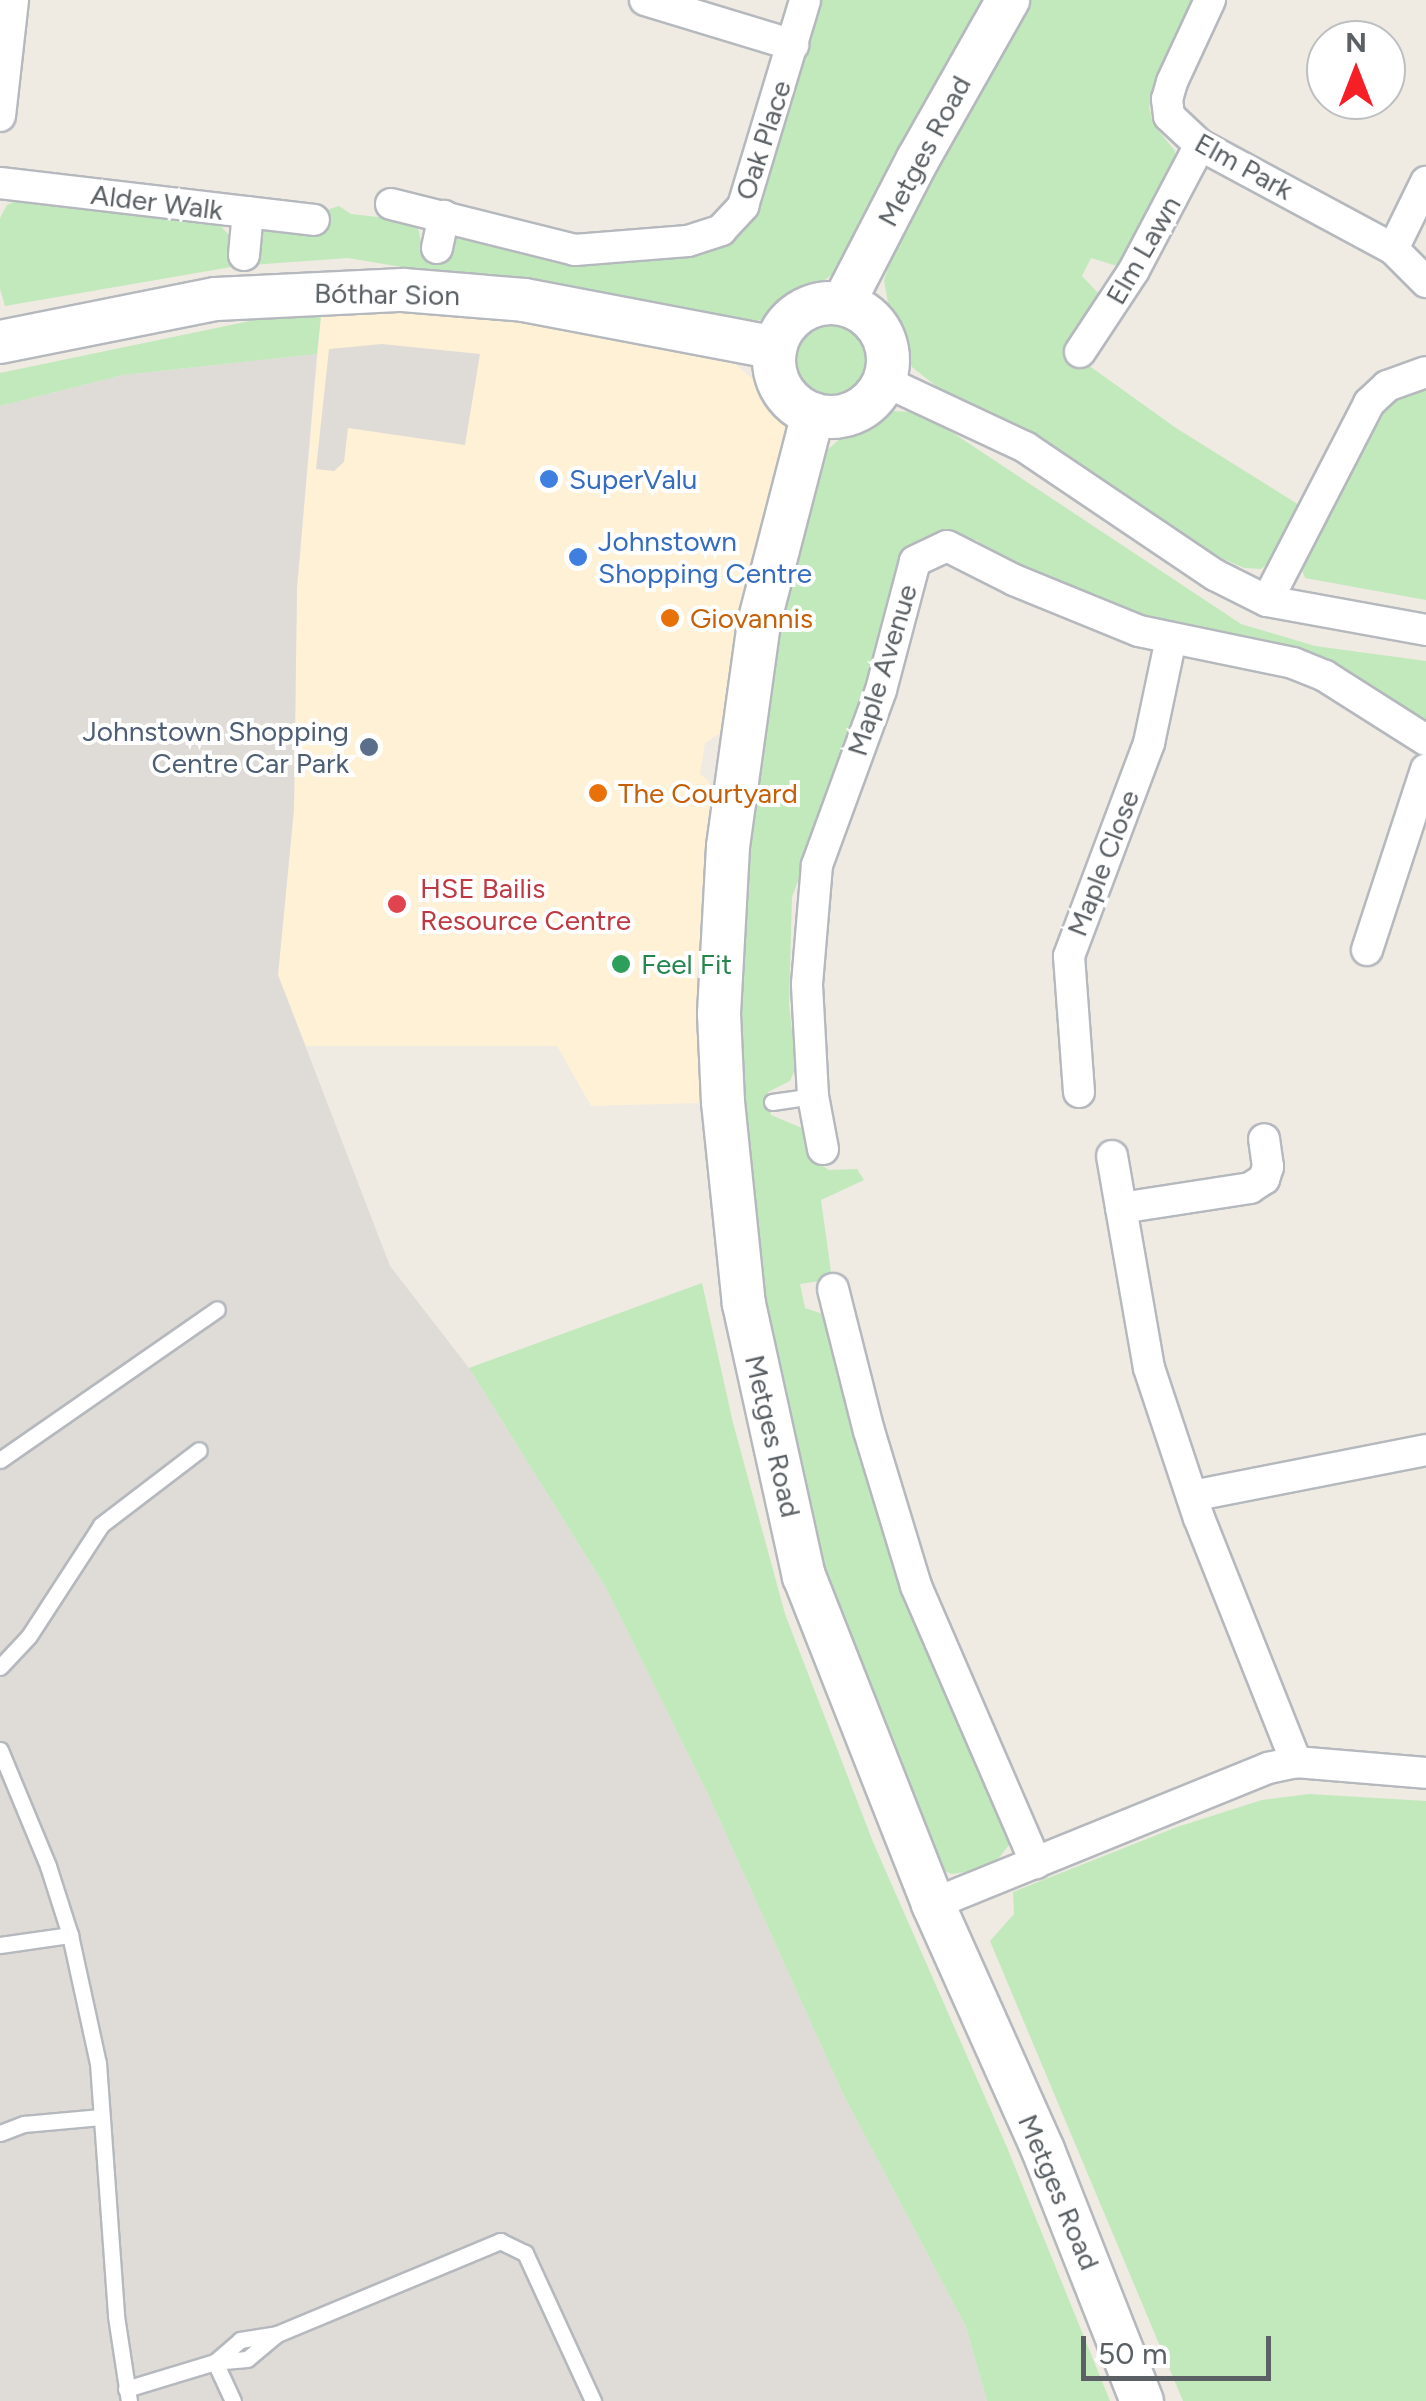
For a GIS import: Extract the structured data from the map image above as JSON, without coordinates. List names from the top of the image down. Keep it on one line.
{"streets":{"street":["Oak Place","Metges Road","Elm Park","Alder Walk","Elm Lawn","Bóthar Sion","Maple Avenue","Maple Close"]},"crossings":[["Metges Road","Bóthar Sion"],["Elm Park","Elm Lawn"],["Maple Avenue","Maple Close"]],"places":["SuperValu","Johnstown Shopping Centre","Giovannis","Johnstown Shopping Centre Car Park","The Courtyard","HSE Bailis Resource Centre","Feel Fit"],"scale_bar":"50 m","north":"top"}
